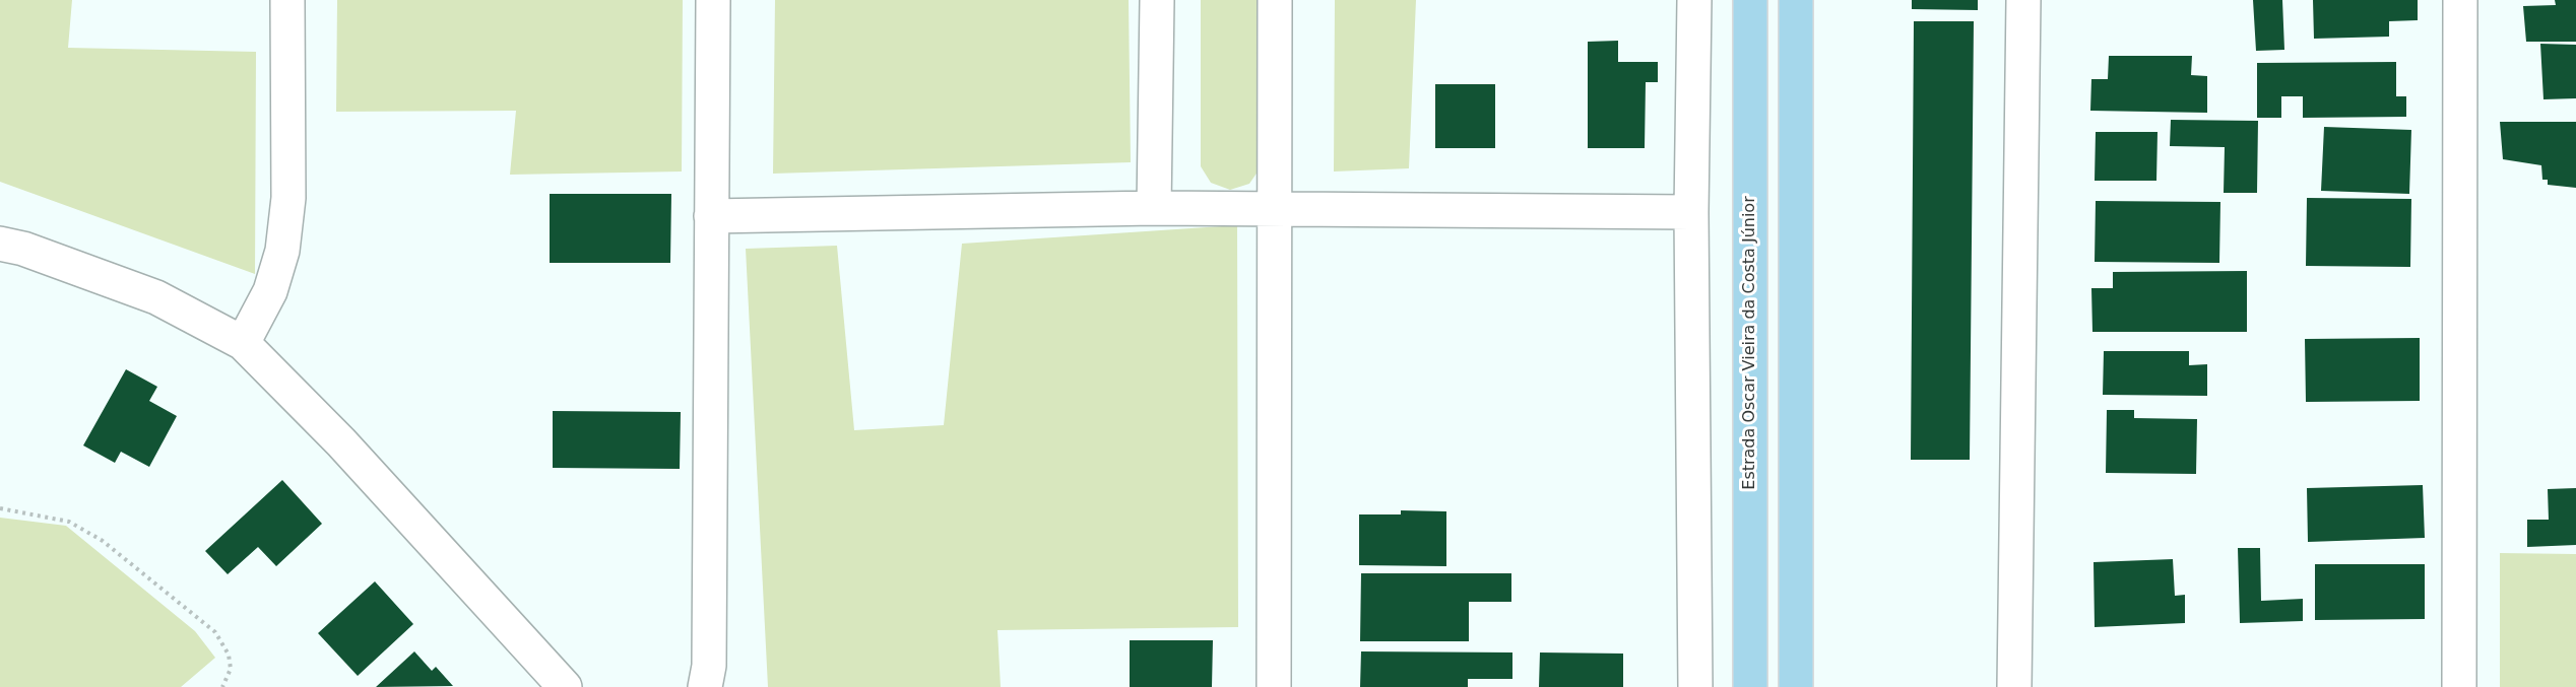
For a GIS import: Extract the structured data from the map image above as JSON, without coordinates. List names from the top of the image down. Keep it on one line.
{"streets":{"main road":["Estrada Oscar Vieira da Costa Júnior"]}}
